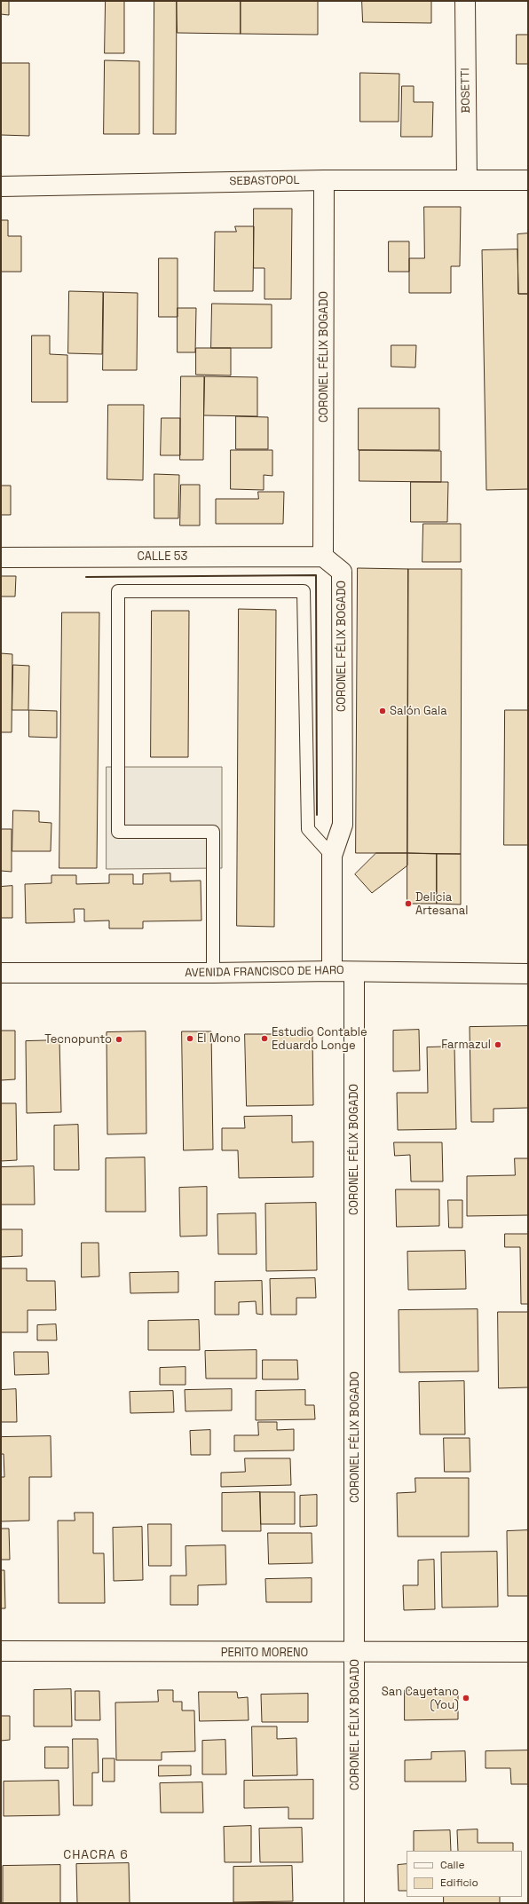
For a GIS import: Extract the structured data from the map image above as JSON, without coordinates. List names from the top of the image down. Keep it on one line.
{"streets":{"street":["BOSETTI","SEBASTOPOL","CORONEL FÉLIX BOGADO","CALLE 53","AVENIDA FRANCISCO DE HARO","PERITO MORENO"]},"crossings":[["BOSETTI","SEBASTOPOL"],["SEBASTOPOL","CORONEL FÉLIX BOGADO"],["CORONEL FÉLIX BOGADO","CALLE 53"],["CORONEL FÉLIX BOGADO","AVENIDA FRANCISCO DE HARO"],["CORONEL FÉLIX BOGADO","PERITO MORENO"]],"districts":["CHACRA 6"],"places":["Salón Gala","Delicia Artesanal","El Mono","Estudio Contable Eduardo Longe","Tecnopunto","Farmazul","San Cayetano (You)"],"legend":["Calle","Edificio"]}
